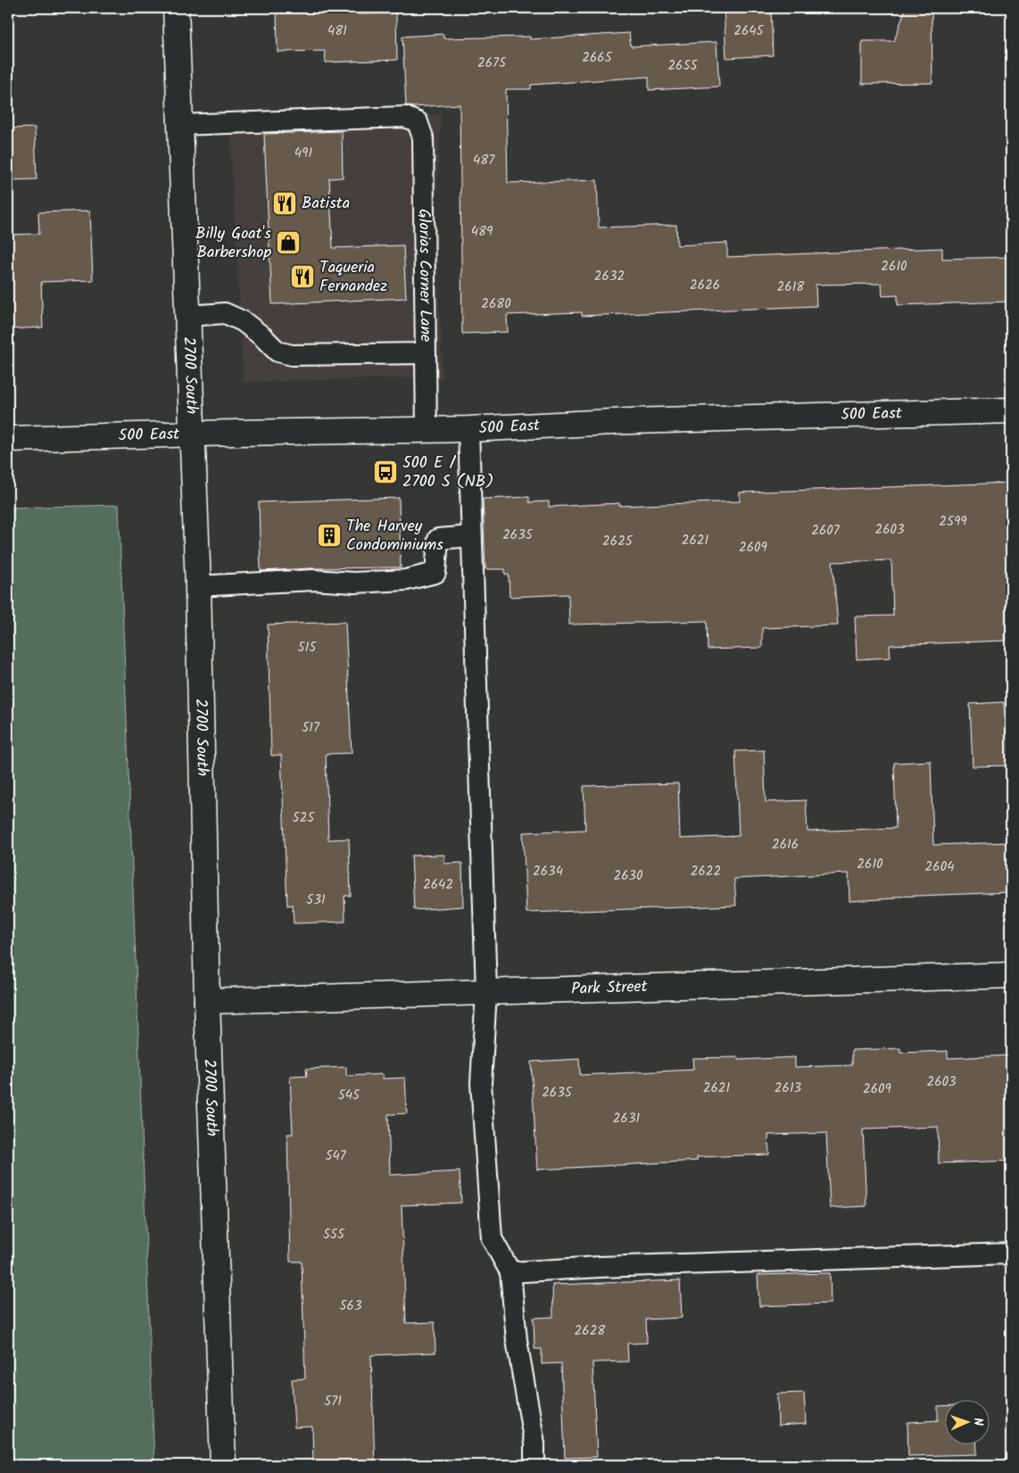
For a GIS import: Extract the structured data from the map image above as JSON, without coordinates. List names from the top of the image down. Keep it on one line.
{"streets":{"street":["2700 South","500 East","Park Street"],"lane":["Glorias Corner Lane"]},"crossings":[["Glorias Corner Lane","2700 South"],["Glorias Corner Lane","500 East"],["2700 South","500 East"],["2700 South","Park Street"]],"places":{"restaurant":["Batista","Taqueria Fernandez"],"shop":["Billy Goat's Barbershop"],"bus stop":["500 E / 2700 S (NB)"],"building":["The Harvey Condominiums"]},"house_numbers":["481","2645","2665","2675","2655","491","487","489","2610","2632","2626","2618","2680","2599","2603","2607","2635","2621","2625","2609","515","517","525","2616","2610","2604","2634","2622","2630","2642","531","2603","2621","2613","2609","2635","545","2631","547","555","563","2628","571"],"north":"right"}
